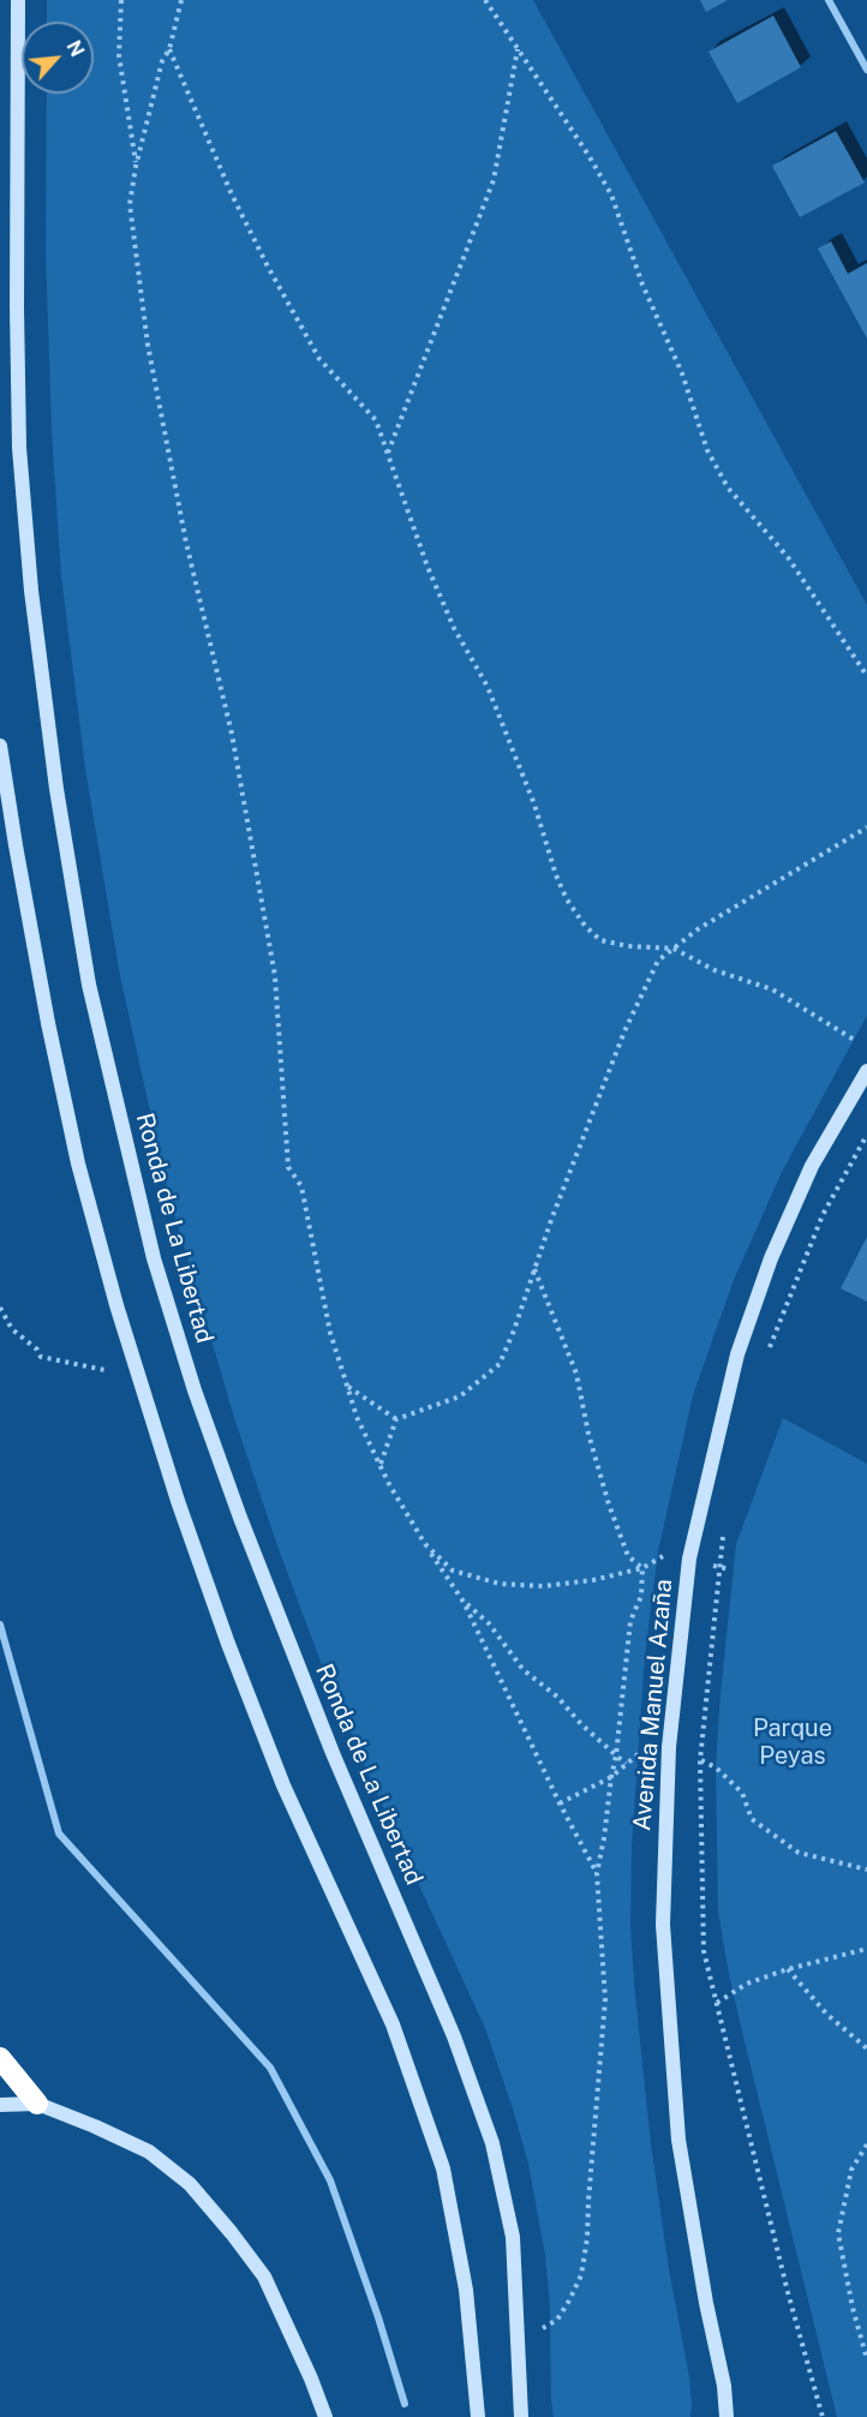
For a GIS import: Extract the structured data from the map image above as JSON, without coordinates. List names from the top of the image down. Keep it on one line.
{"streets":{"main road":["Ronda de La Libertad","Avenida Manuel Azaña"]},"parks":["Parque Peyas"],"north":"top right"}
